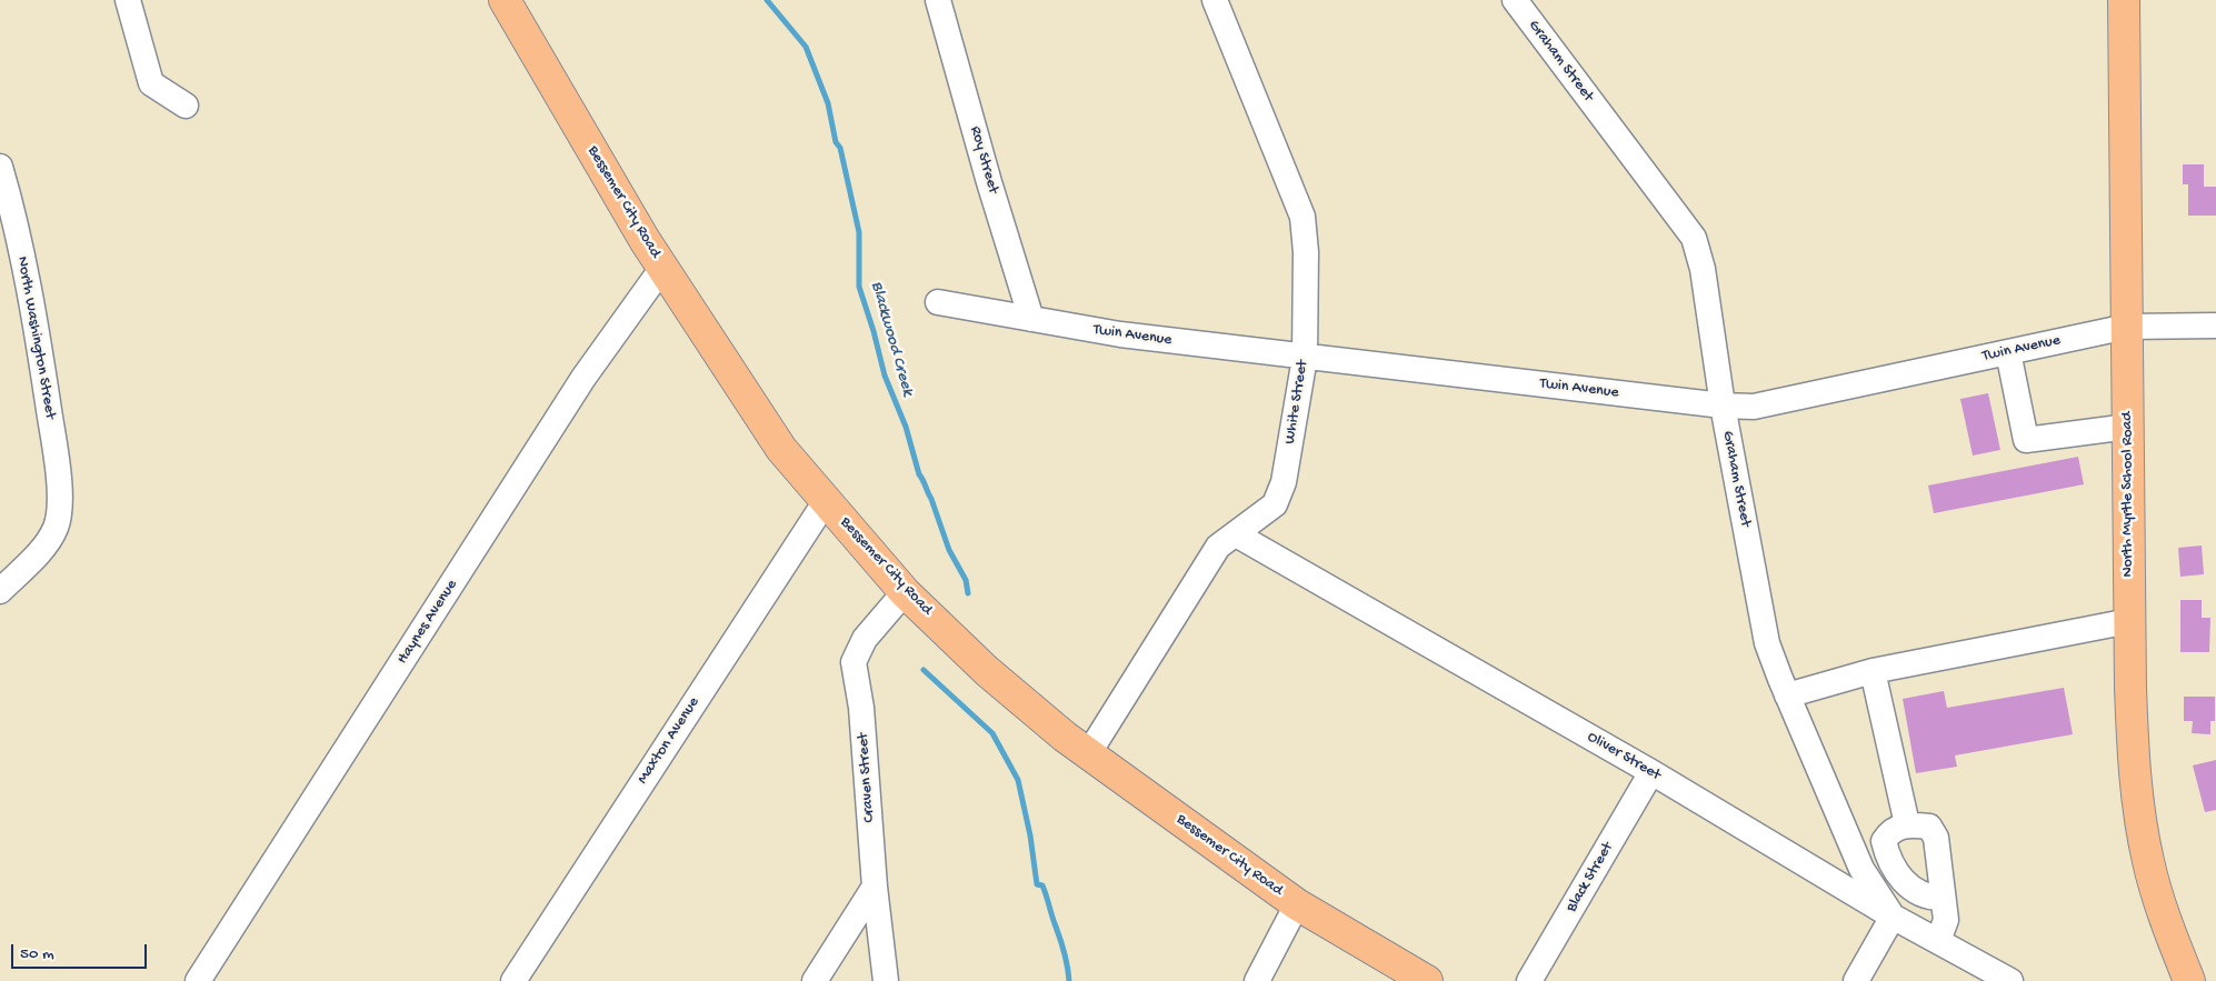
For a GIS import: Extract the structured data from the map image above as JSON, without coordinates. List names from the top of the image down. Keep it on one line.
{"streets":{"main road":["Bessemer City Road","North Myrtle School Road"],"street":["Graham Street","Roy Street","Twin Avenue","North Washington Street","White Street","Haynes Avenue","Maxton Avenue","Oliver Street","Craven Street","Black Street"]},"crossings":[["Graham Street","Twin Avenue"],["Graham Street","Oliver Street"],["Roy Street","Twin Avenue"],["Bessemer City Road","White Street"],["Bessemer City Road","Haynes Avenue"],["Bessemer City Road","Maxton Avenue"],["Bessemer City Road","Craven Street"],["Twin Avenue","White Street"],["Twin Avenue","North Myrtle School Road"],["White Street","Oliver Street"],["Oliver Street","Black Street"]],"water":["Blackwood Creek"],"scale_bar":"50 m"}
